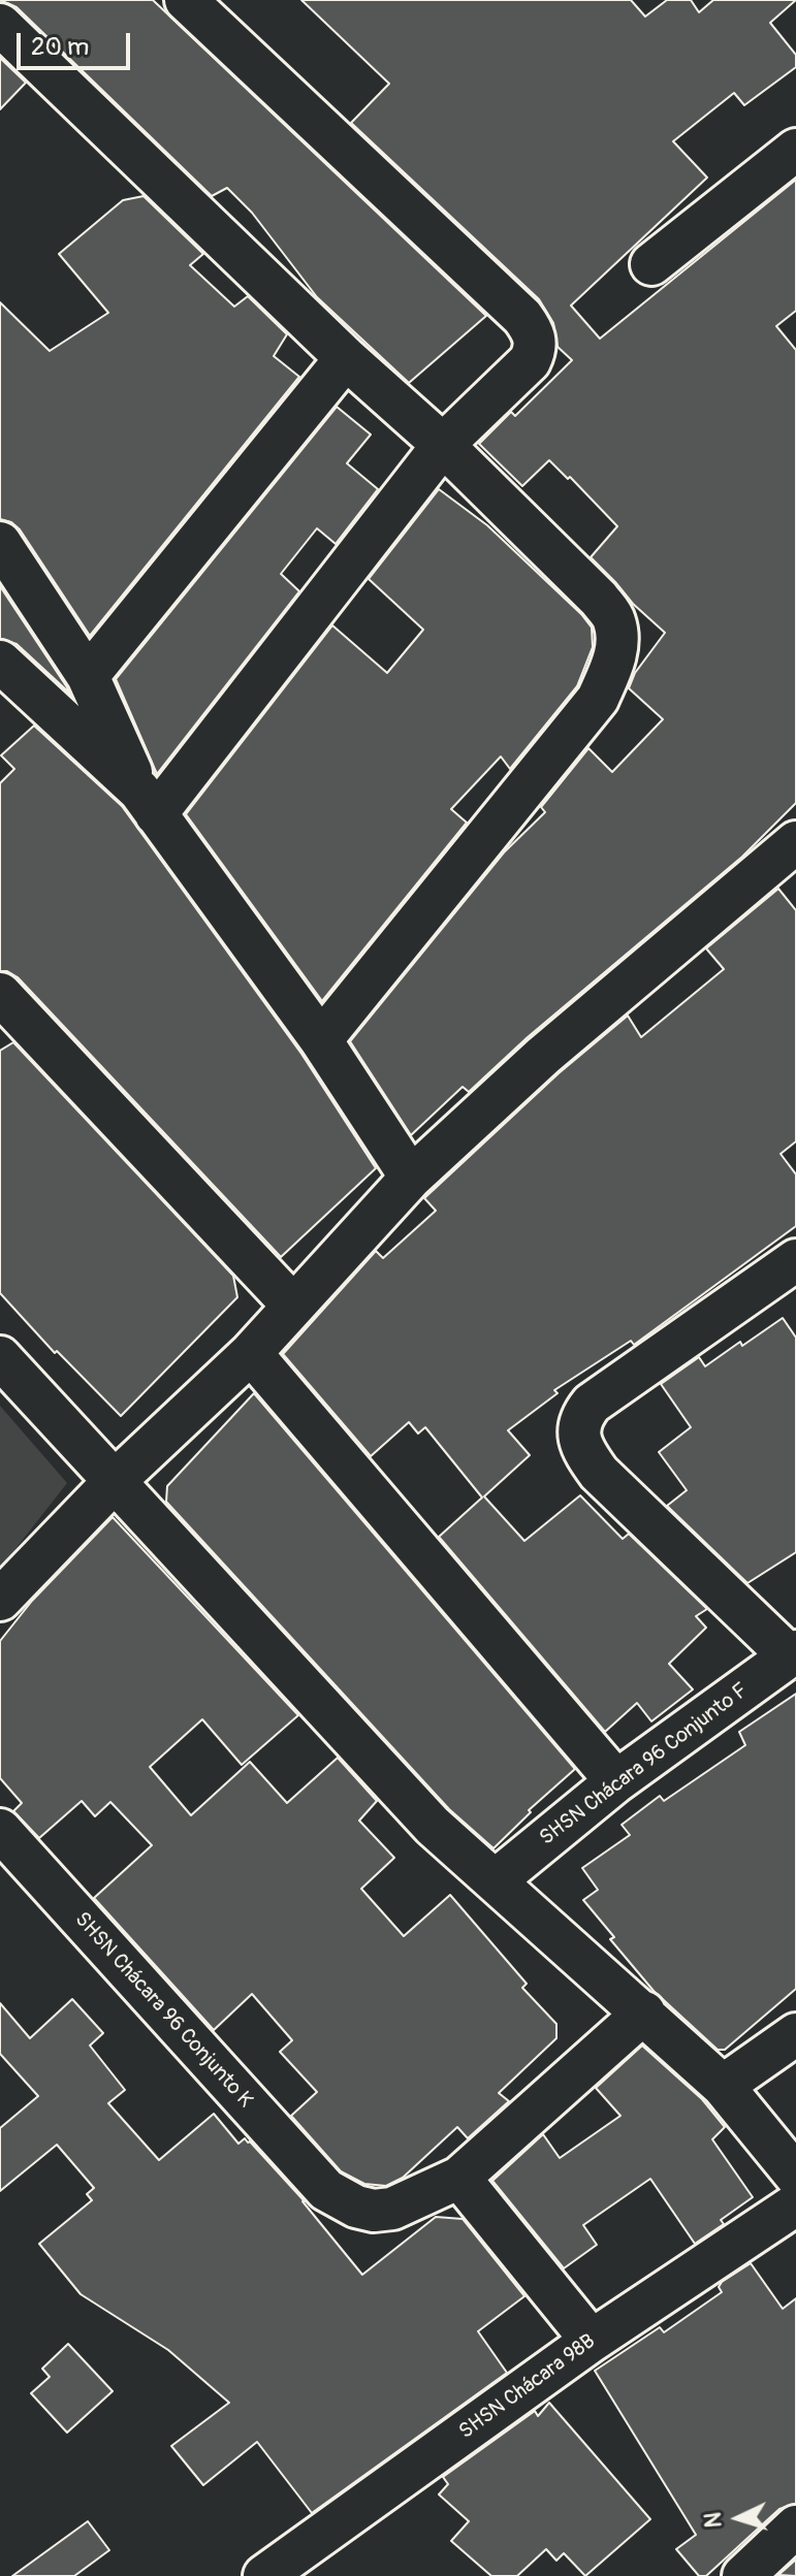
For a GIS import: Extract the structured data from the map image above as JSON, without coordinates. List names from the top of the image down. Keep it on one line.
{"streets":{"street":["SHSN Chácara 96 Conjunto F","SHSN Chácara 96 Conjunto K","SHSN Chácara 98B"]},"scale_bar":"20 m","north":"left"}
